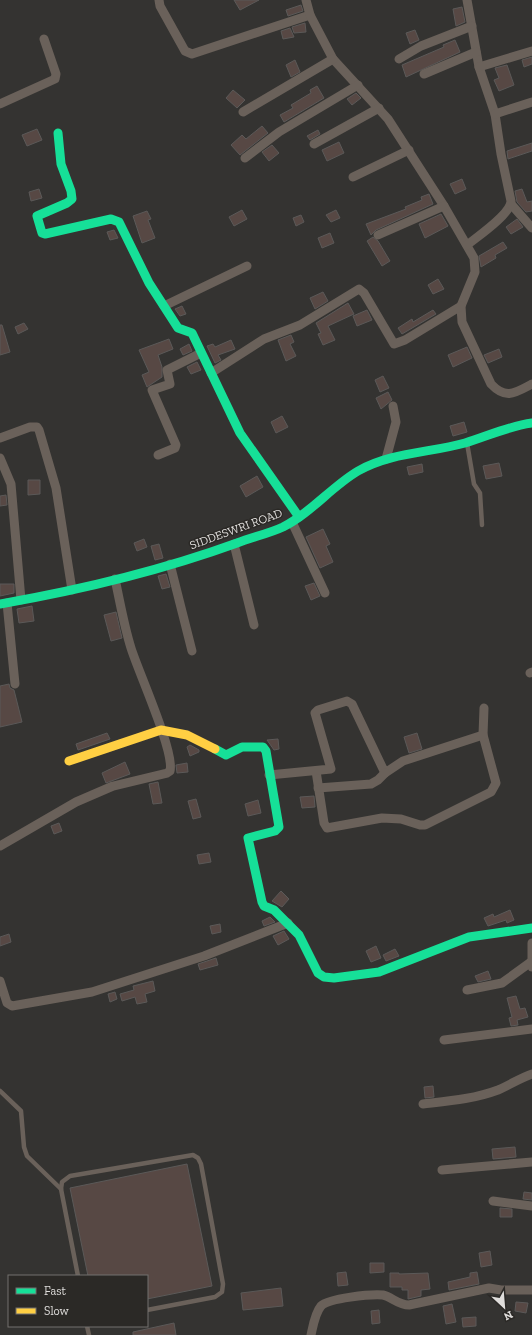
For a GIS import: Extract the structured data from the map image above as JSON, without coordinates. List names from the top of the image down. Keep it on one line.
{"streets":{"street":["SIDDESWRI ROAD"]},"legend":["Fast","Slow"],"north":"bottom right"}
